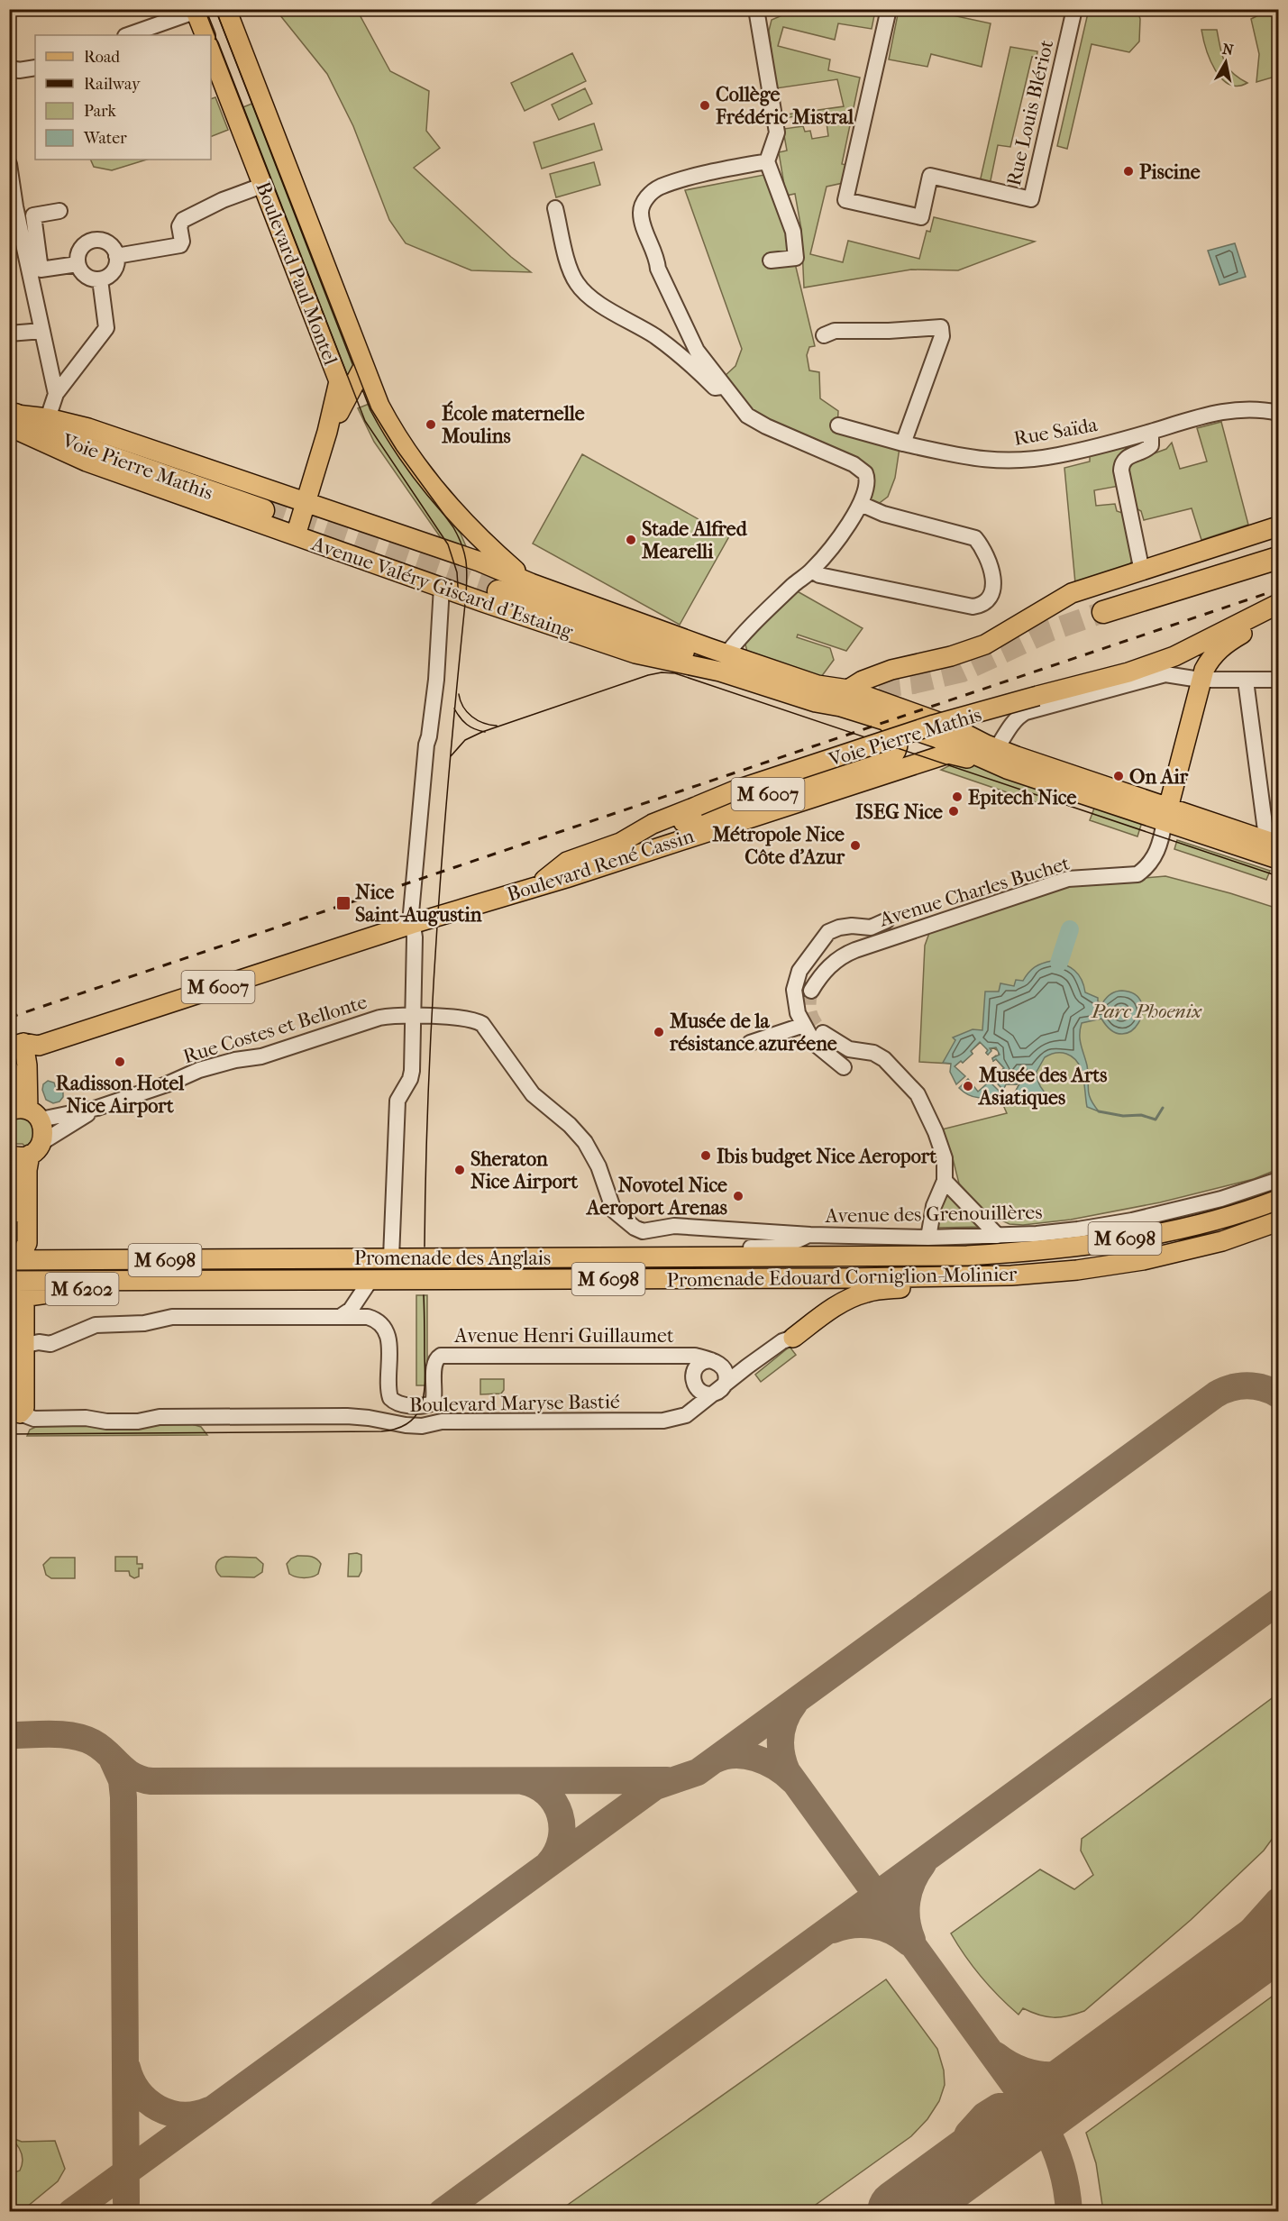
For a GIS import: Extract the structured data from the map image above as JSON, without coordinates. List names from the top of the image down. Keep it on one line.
{"streets":{"highway":["Voie Pierre Mathis"],"main road":["Boulevard Paul Montel","Avenue Valéry Giscard d'Estaing","M 6007","Boulevard René Cassin","M 6098","Promenade des Anglais","Promenade Edouard Corniglion-Molinier","M 6202"],"street":["Rue Louis Blériot","Rue Saïda","Avenue Charles Buchet","Rue Costes et Bellonte","Avenue des Grenouillères","Avenue Henri Guillaumet","Boulevard Maryse Bastié"]},"crossings":[["Boulevard Paul Montel","Avenue Valéry Giscard d'Estaing"],["Voie Pierre Mathis","Avenue Valéry Giscard d'Estaing"],["Voie Pierre Mathis","Boulevard René Cassin"],["Avenue Valéry Giscard d'Estaing","Boulevard René Cassin"],["Boulevard René Cassin","Avenue Charles Buchet"],["Rue Costes et Bellonte","Avenue des Grenouillères"],["Avenue des Grenouillères","Promenade des Anglais"],["Promenade Edouard Corniglion-Molinier","M 6202"],["Avenue Henri Guillaumet","Boulevard Maryse Bastié"]],"parks":["Parc Phoenix"],"places":{"other":["Collège Frédéric Mistral","Piscine","École maternelle Moulins","Stade Alfred Mearelli","On Air","Epitech Nice","ISEG Nice","Métropole Nice Côte d'Azur","Musée de la résistance azuréene","Radisson Hotel Nice Airport","Musée des Arts Asiatiques","Ibis budget Nice Aeroport","Sheraton Nice Airport","Novotel Nice Aeroport Arenas"],"transit":["Nice Saint-Augustin"]},"legend":["Road","Railway","Park","Water"],"north":"top"}
